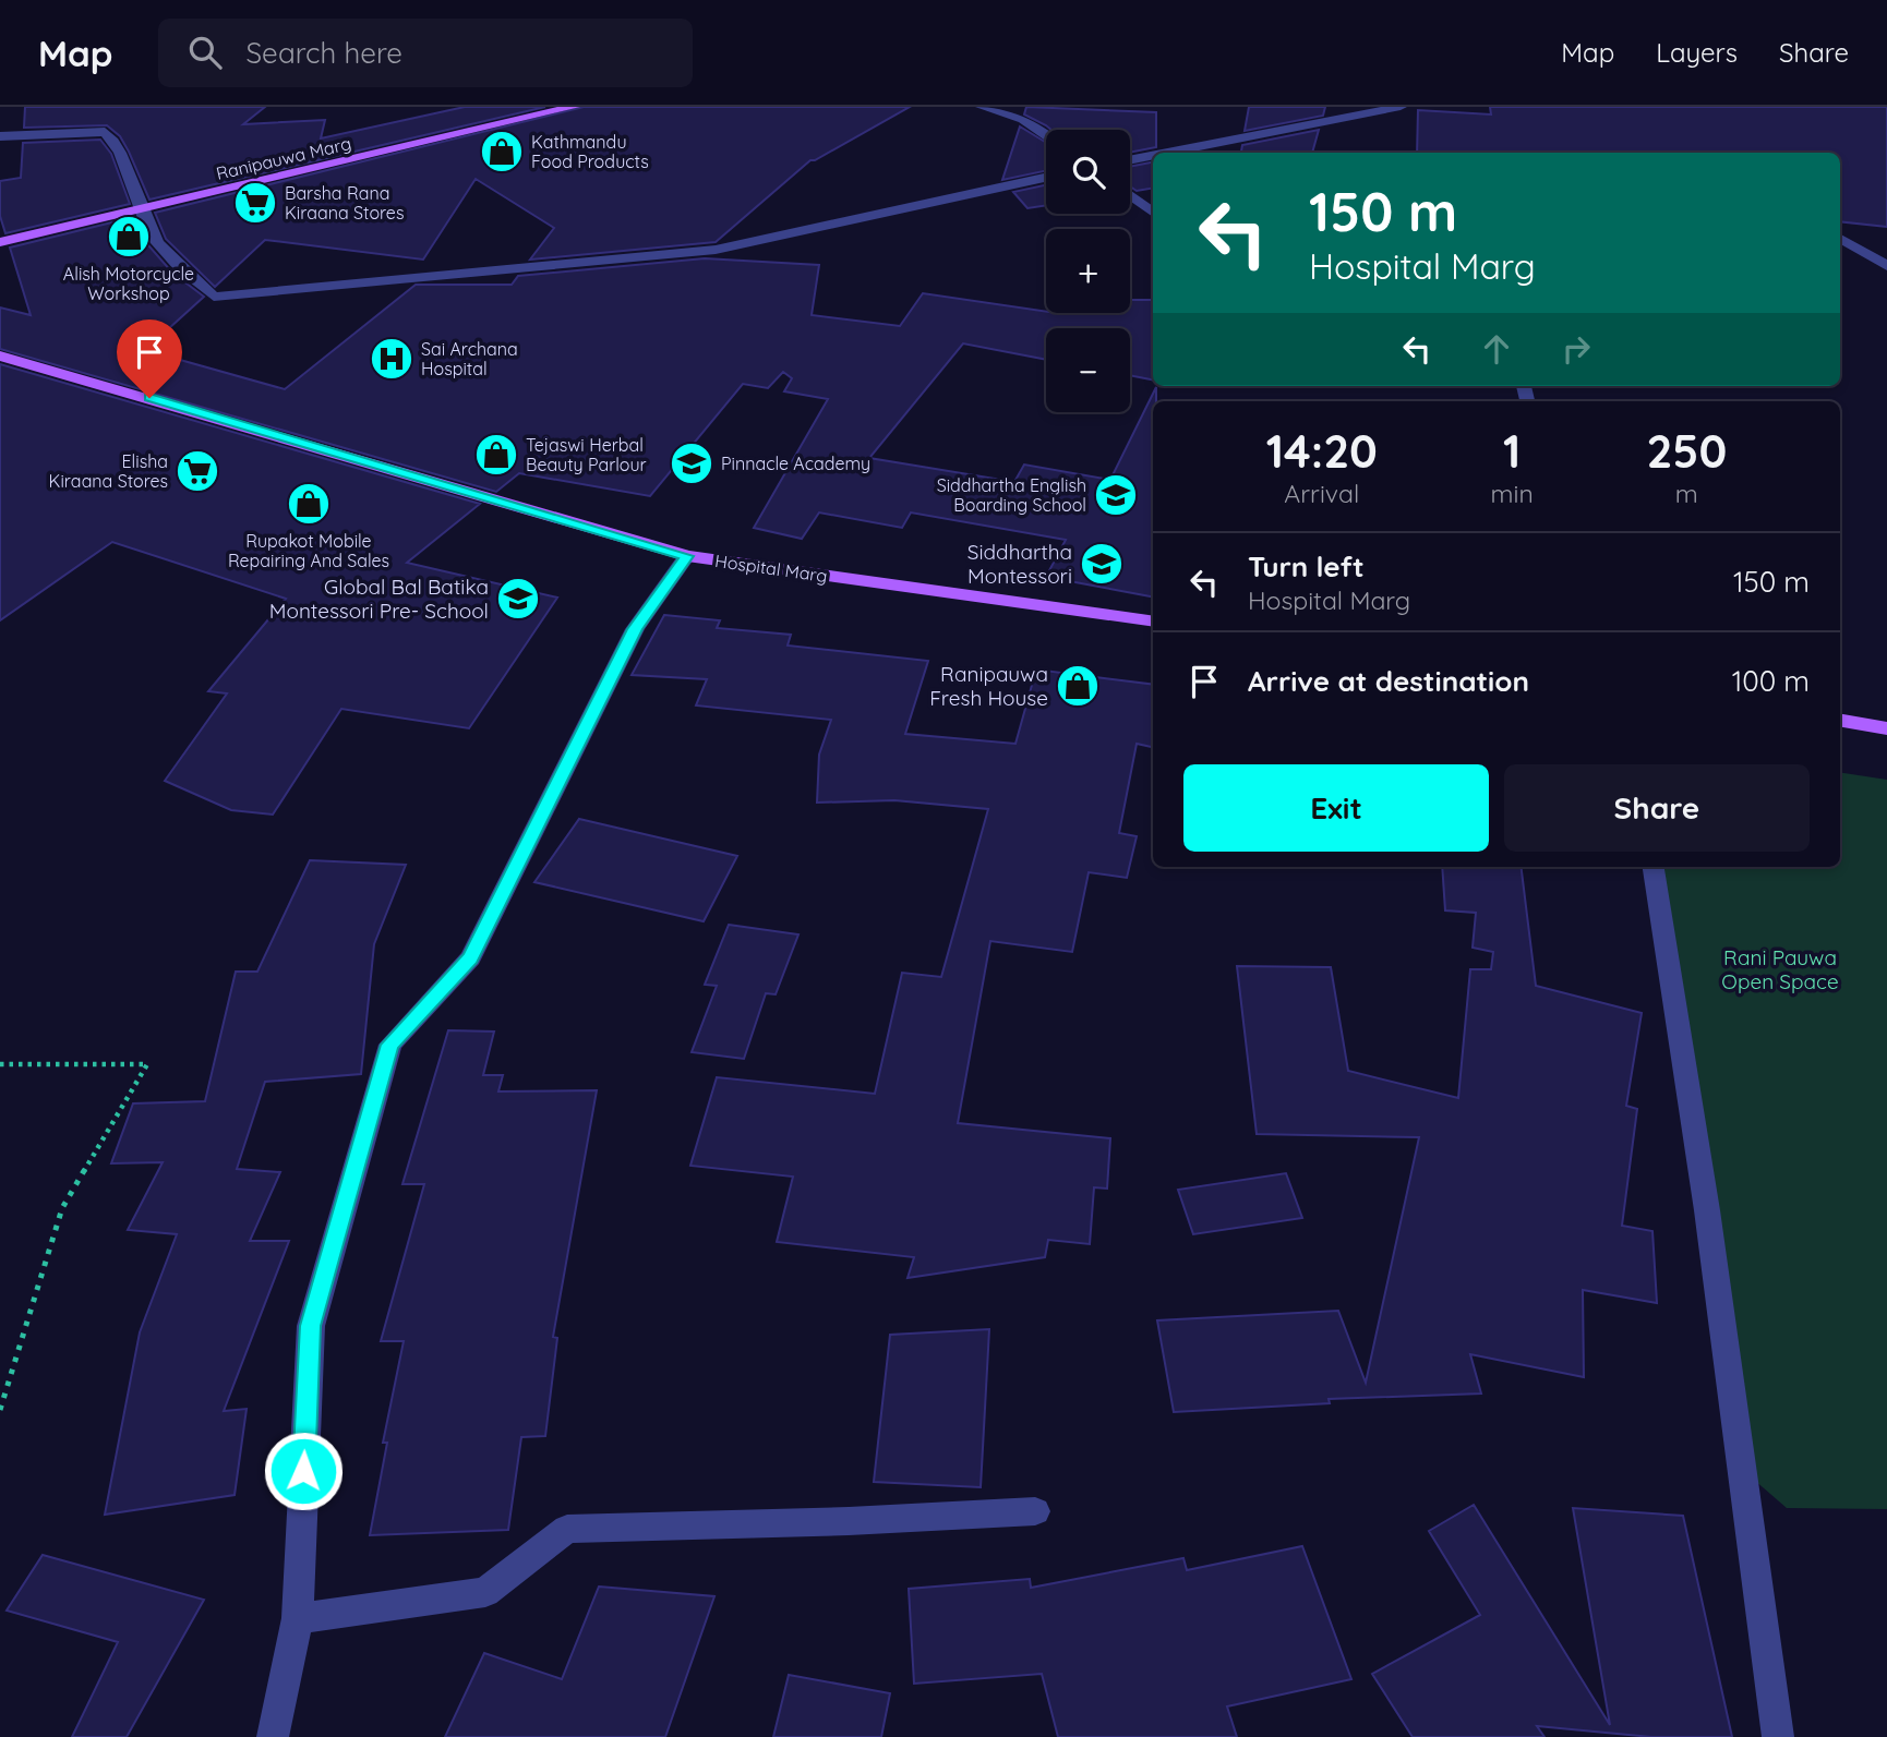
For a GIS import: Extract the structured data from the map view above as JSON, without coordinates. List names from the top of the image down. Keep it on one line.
{"streets":{"main road":["Ranipauwa Marg","Hospital Marg"]},"parks":["Rani Pauwa Open Space"],"places":{"shop":["Kathmandu Food Products","Alish Motorcycle Workshop","Tejaswi Herbal Beauty Parlour","Rupakot Mobile Repairing And Sales","Ranipauwa Fresh House"],"supermarket":["Barsha Rana Kiraana Stores","Elisha Kiraana Stores"],"hospital":["Sai Archana Hospital"],"school or university":["Pinnacle Academy","Siddhartha English Boarding School","Siddhartha Montessori","Global Bal Batika Montessori Pre- School"]},"page":{"header":"Map","search":"Search here","nav":["Map","Layers","Share"],"map_buttons":["+","−"],"turn":["150 m","Hospital Marg"],"eta":["14:20","Arrival","1","min","250","m"],"list":[{"name":"Turn left","note":"Hospital Marg","value":"150 m"},{"name":"Arrive at destination","value":"100 m"}],"buttons":["Exit","Share"]}}
